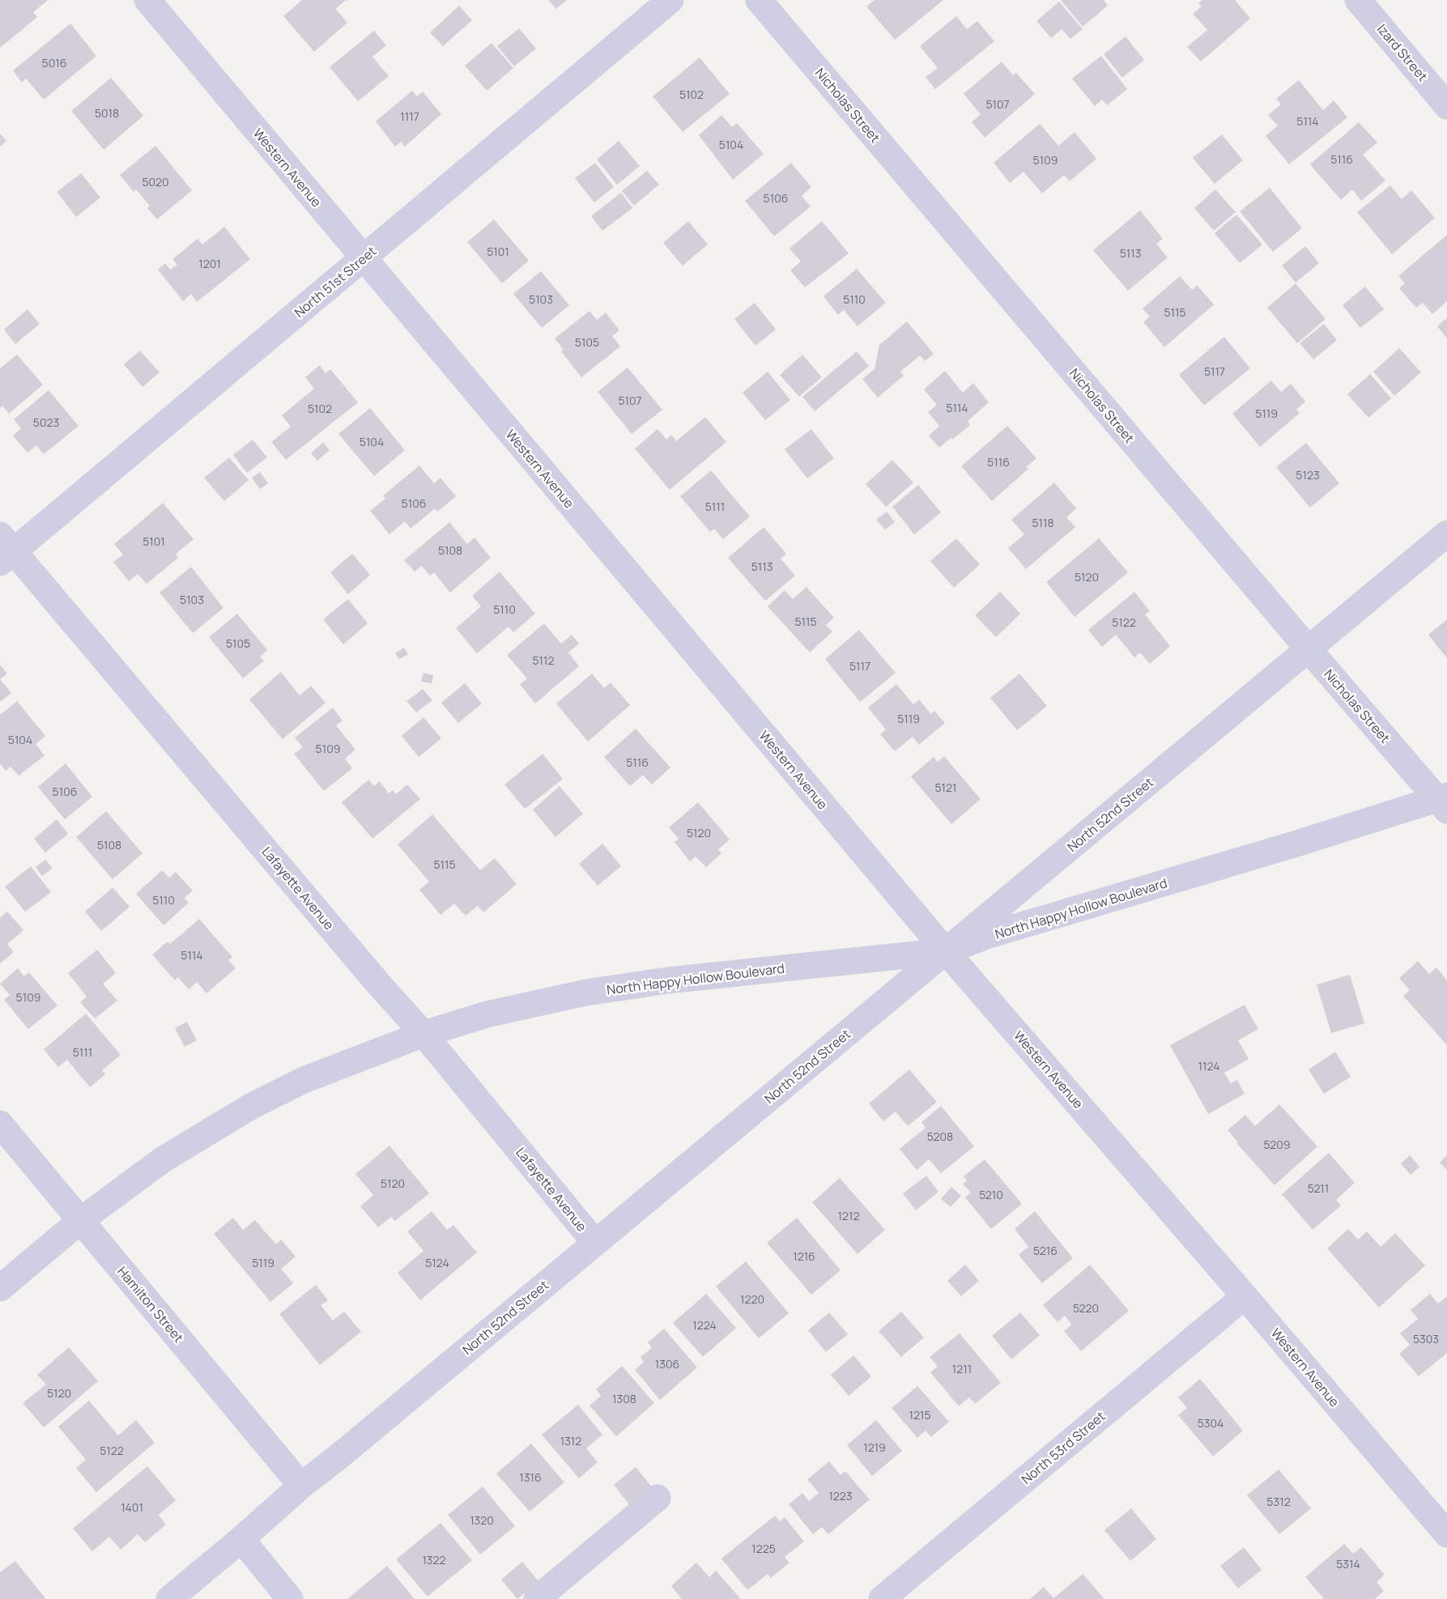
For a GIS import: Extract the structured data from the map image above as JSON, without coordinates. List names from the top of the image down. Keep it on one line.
{"streets":{"street":["Izard Street","Nicholas Street","Western Avenue","North 51st Street","North 52nd Street","Lafayette Avenue","North Happy Hollow Boulevard","Hamilton Street","North 53rd Street"]},"crossings":[["Nicholas Street","North 52nd Street"],["Nicholas Street","North Happy Hollow Boulevard"],["Western Avenue","North 51st Street"],["Western Avenue","North 52nd Street"],["Western Avenue","North Happy Hollow Boulevard"],["Western Avenue","North 53rd Street"],["North 51st Street","Lafayette Avenue"],["North 52nd Street","Lafayette Avenue"],["North 52nd Street","North Happy Hollow Boulevard"],["North 52nd Street","Hamilton Street"],["Lafayette Avenue","North Happy Hollow Boulevard"],["North Happy Hollow Boulevard","Hamilton Street"]],"house_numbers":["5016","5102","5107","5018","1117","5114","5104","5116","5109","5020","5106","5101","5113","1201","5103","5110","5115","5105","5117","5107","5114","5102","5119","5023","5104","5116","5123","5106","5111","5118","5101","5108","5113","5120","5103","5110","5115","5122","5105","5112","5117","5119","5104","5109","5116","5121","5106","5120","5108","5115","5110","5114","5109","5111","1124","5208","5209","5120","5211","5210","1212","5216","1216","5119","5124","1220","5220","1224","5303","1306","1211","5120","1308","1215","5304","1312","1219","5122","1316","1223","5312","1401","1320","1225","1322","5314"]}
